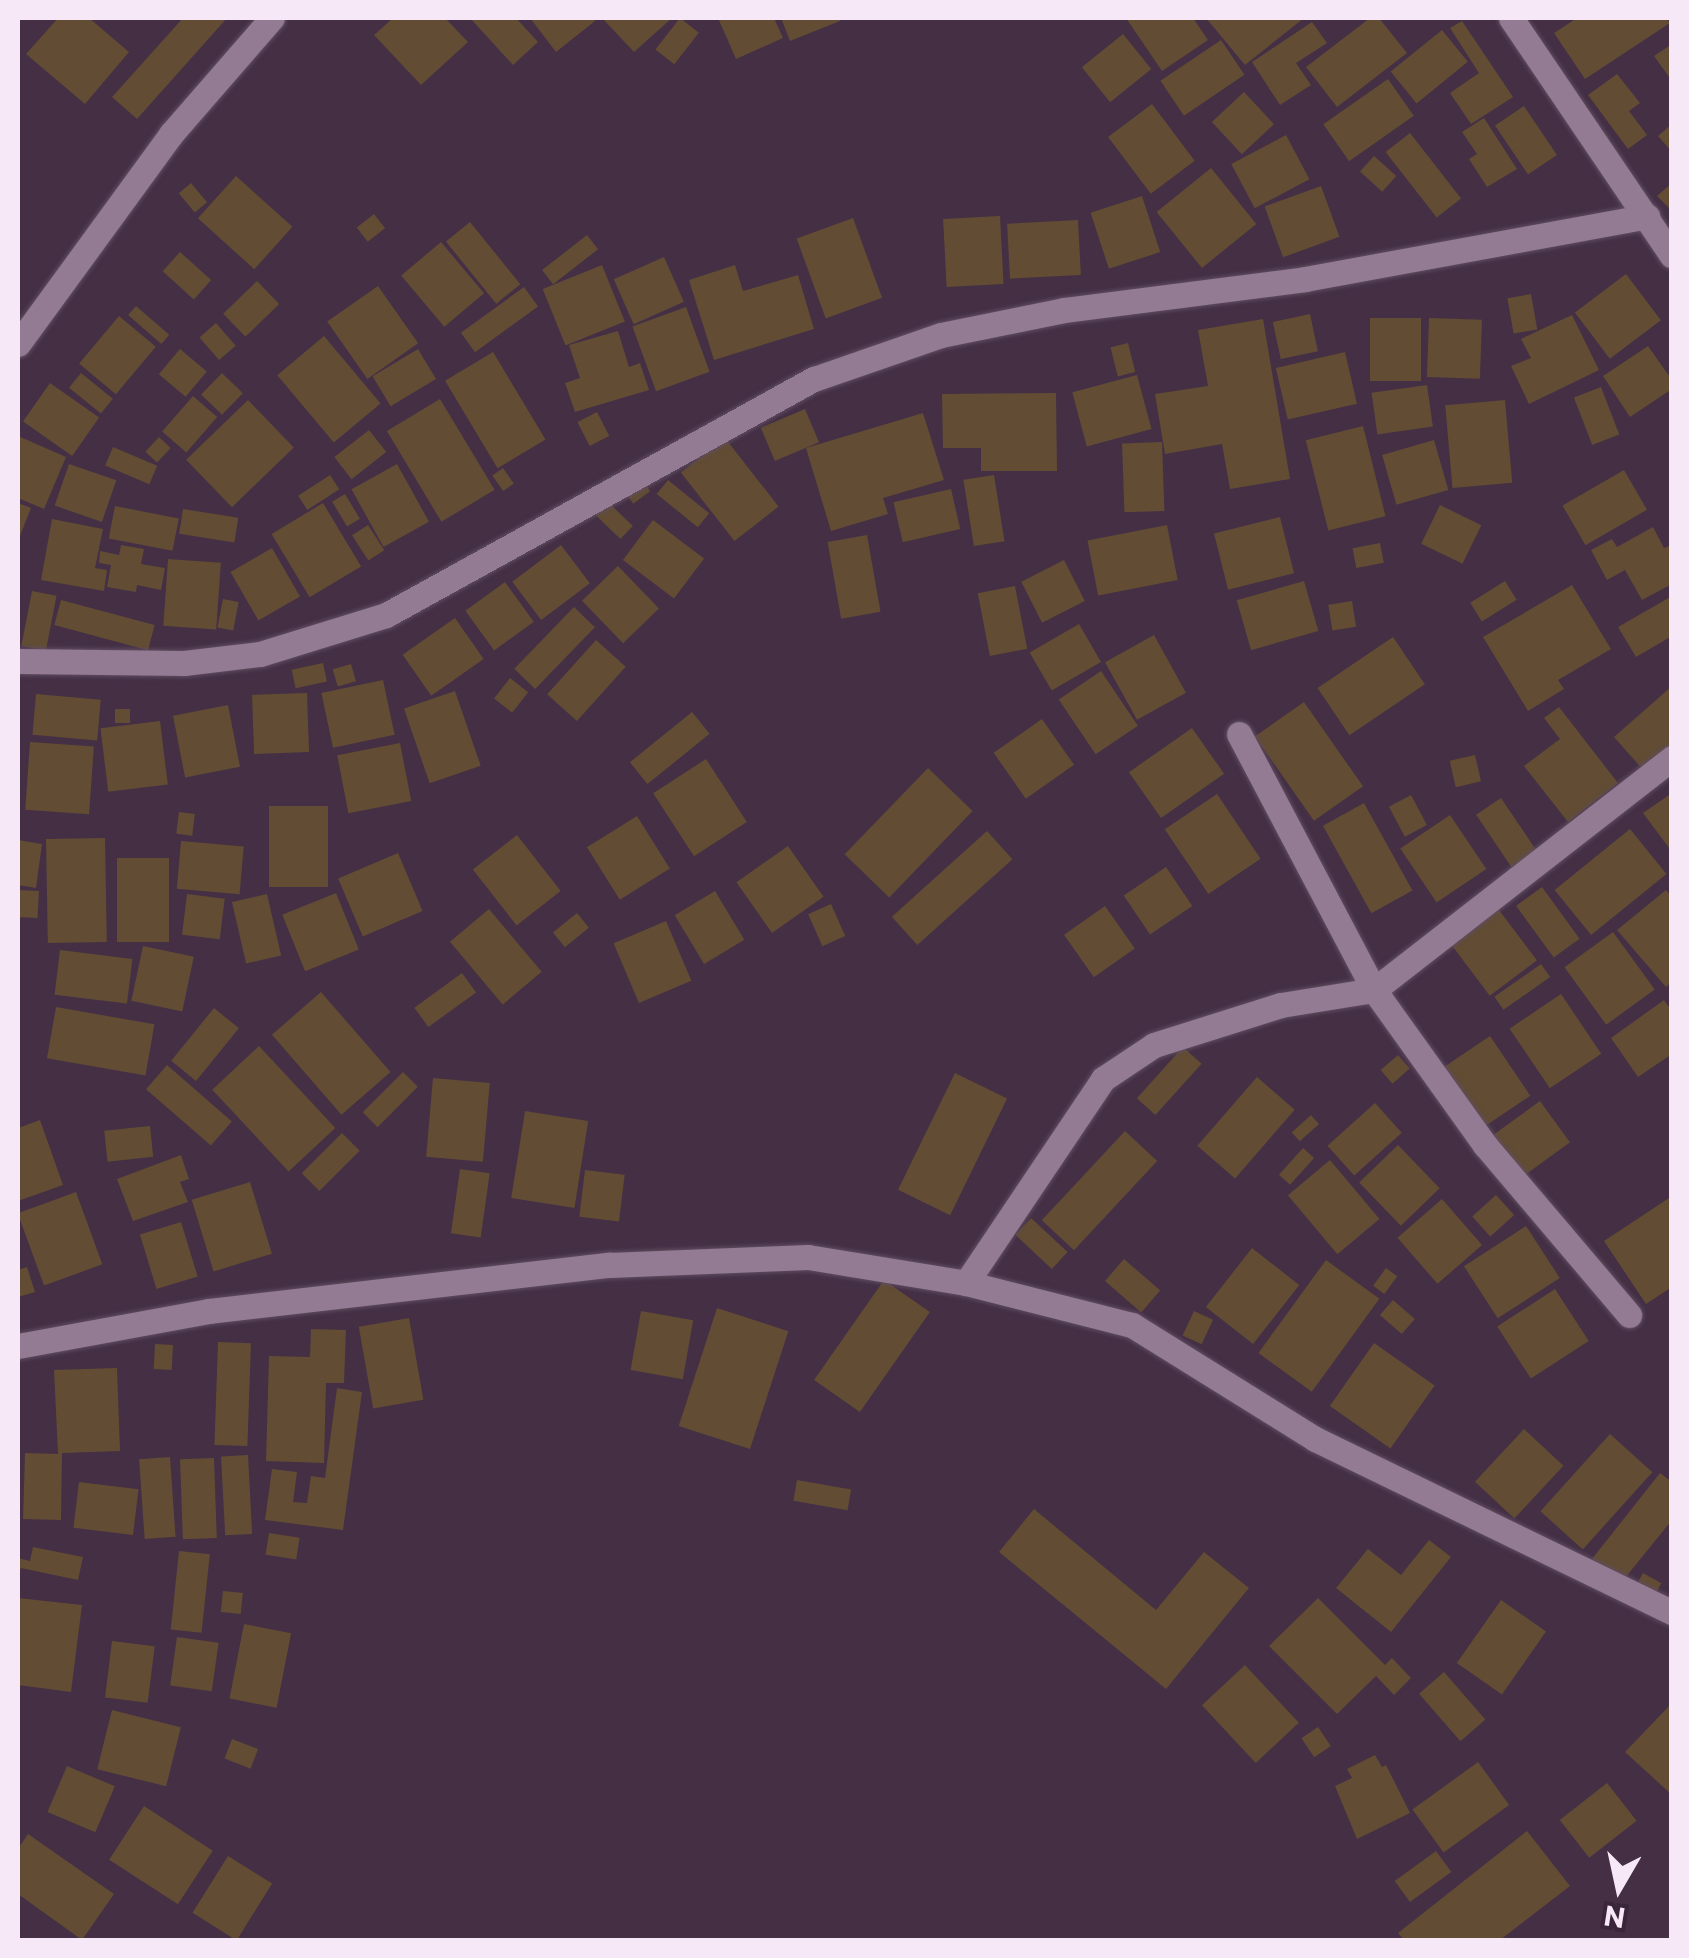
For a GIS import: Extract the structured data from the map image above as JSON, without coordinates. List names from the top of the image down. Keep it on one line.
{"north":"bottom"}
